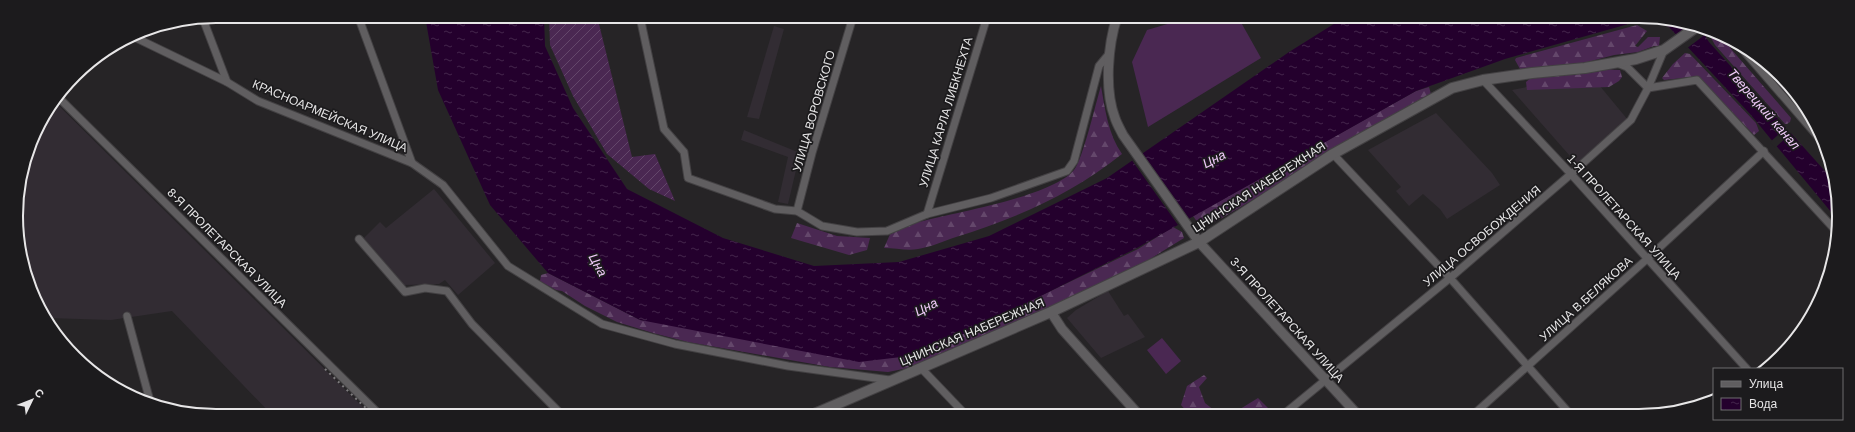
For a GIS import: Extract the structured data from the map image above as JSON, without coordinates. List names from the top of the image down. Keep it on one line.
{"streets":{"main road":["ЦНИНСКАЯ НАБЕРЕЖНАЯ"],"street":["УЛИЦА ВОРОВСКОГО","УЛИЦА КАРЛА ЛИБКНЕХТА","КРАСНОАРМЕЙСКАЯ УЛИЦА","1-Я ПРОЛЕТАРСКАЯ УЛИЦА","УЛИЦА ОСВОБОЖДЕНИЯ","8-Я ПРОЛЕТАРСКАЯ УЛИЦА","УЛИЦА В.БЕЛЯКОВА","3-Я ПРОЛЕТАРСКАЯ УЛИЦА"]},"crossings":[["КРАСНОАРМЕЙСКАЯ УЛИЦА","ЦНИНСКАЯ НАБЕРЕЖНАЯ"],["ЦНИНСКАЯ НАБЕРЕЖНАЯ","1-Я ПРОЛЕТАРСКАЯ УЛИЦА"],["ЦНИНСКАЯ НАБЕРЕЖНАЯ","УЛИЦА ОСВОБОЖДЕНИЯ"],["ЦНИНСКАЯ НАБЕРЕЖНАЯ","3-Я ПРОЛЕТАРСКАЯ УЛИЦА"],["1-Я ПРОЛЕТАРСКАЯ УЛИЦА","УЛИЦА ОСВОБОЖДЕНИЯ"],["1-Я ПРОЛЕТАРСКАЯ УЛИЦА","УЛИЦА В.БЕЛЯКОВА"],["УЛИЦА ОСВОБОЖДЕНИЯ","3-Я ПРОЛЕТАРСКАЯ УЛИЦА"]],"water":["Тверецкий канал","Цна"],"legend":["Улица","Вода"],"north":"top right"}
